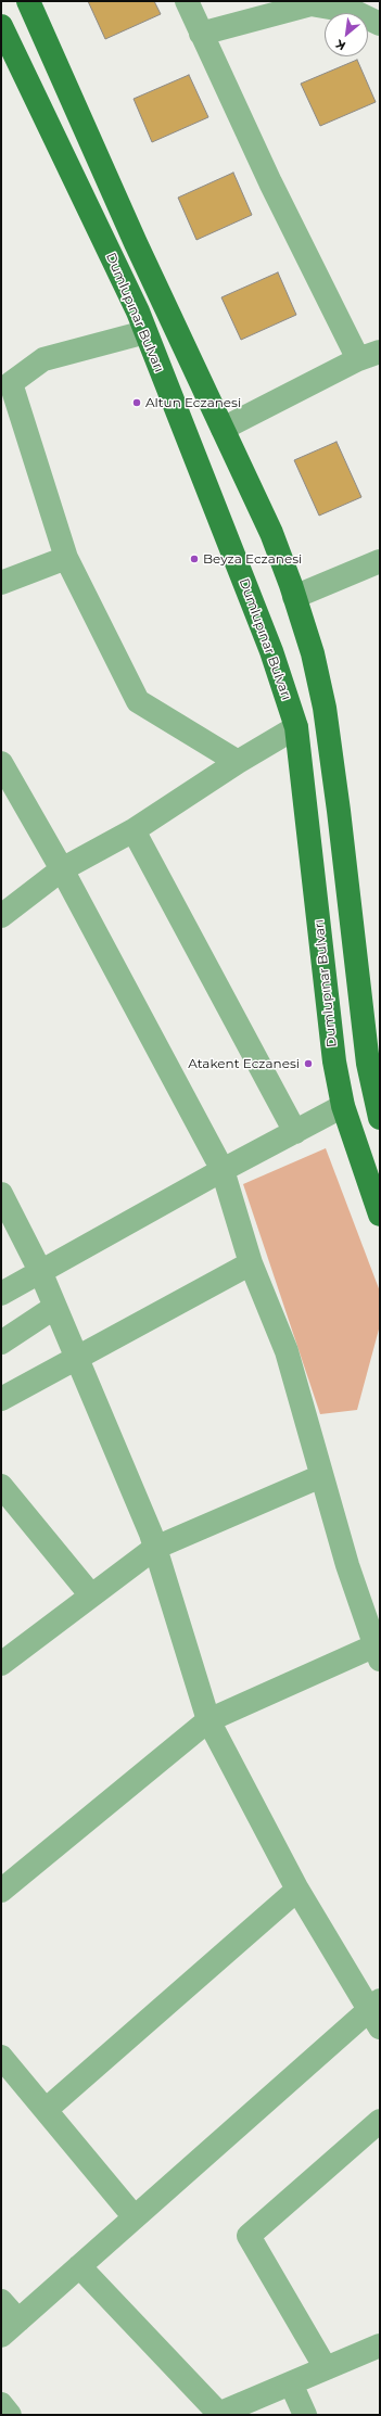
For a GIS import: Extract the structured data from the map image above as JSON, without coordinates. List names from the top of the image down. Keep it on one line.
{"streets":{"main road":["Dumlupınar Bulvarı"]},"places":["Altun Eczanesi","Beyza Eczanesi","Atakent Eczanesi"],"north":"bottom left"}
